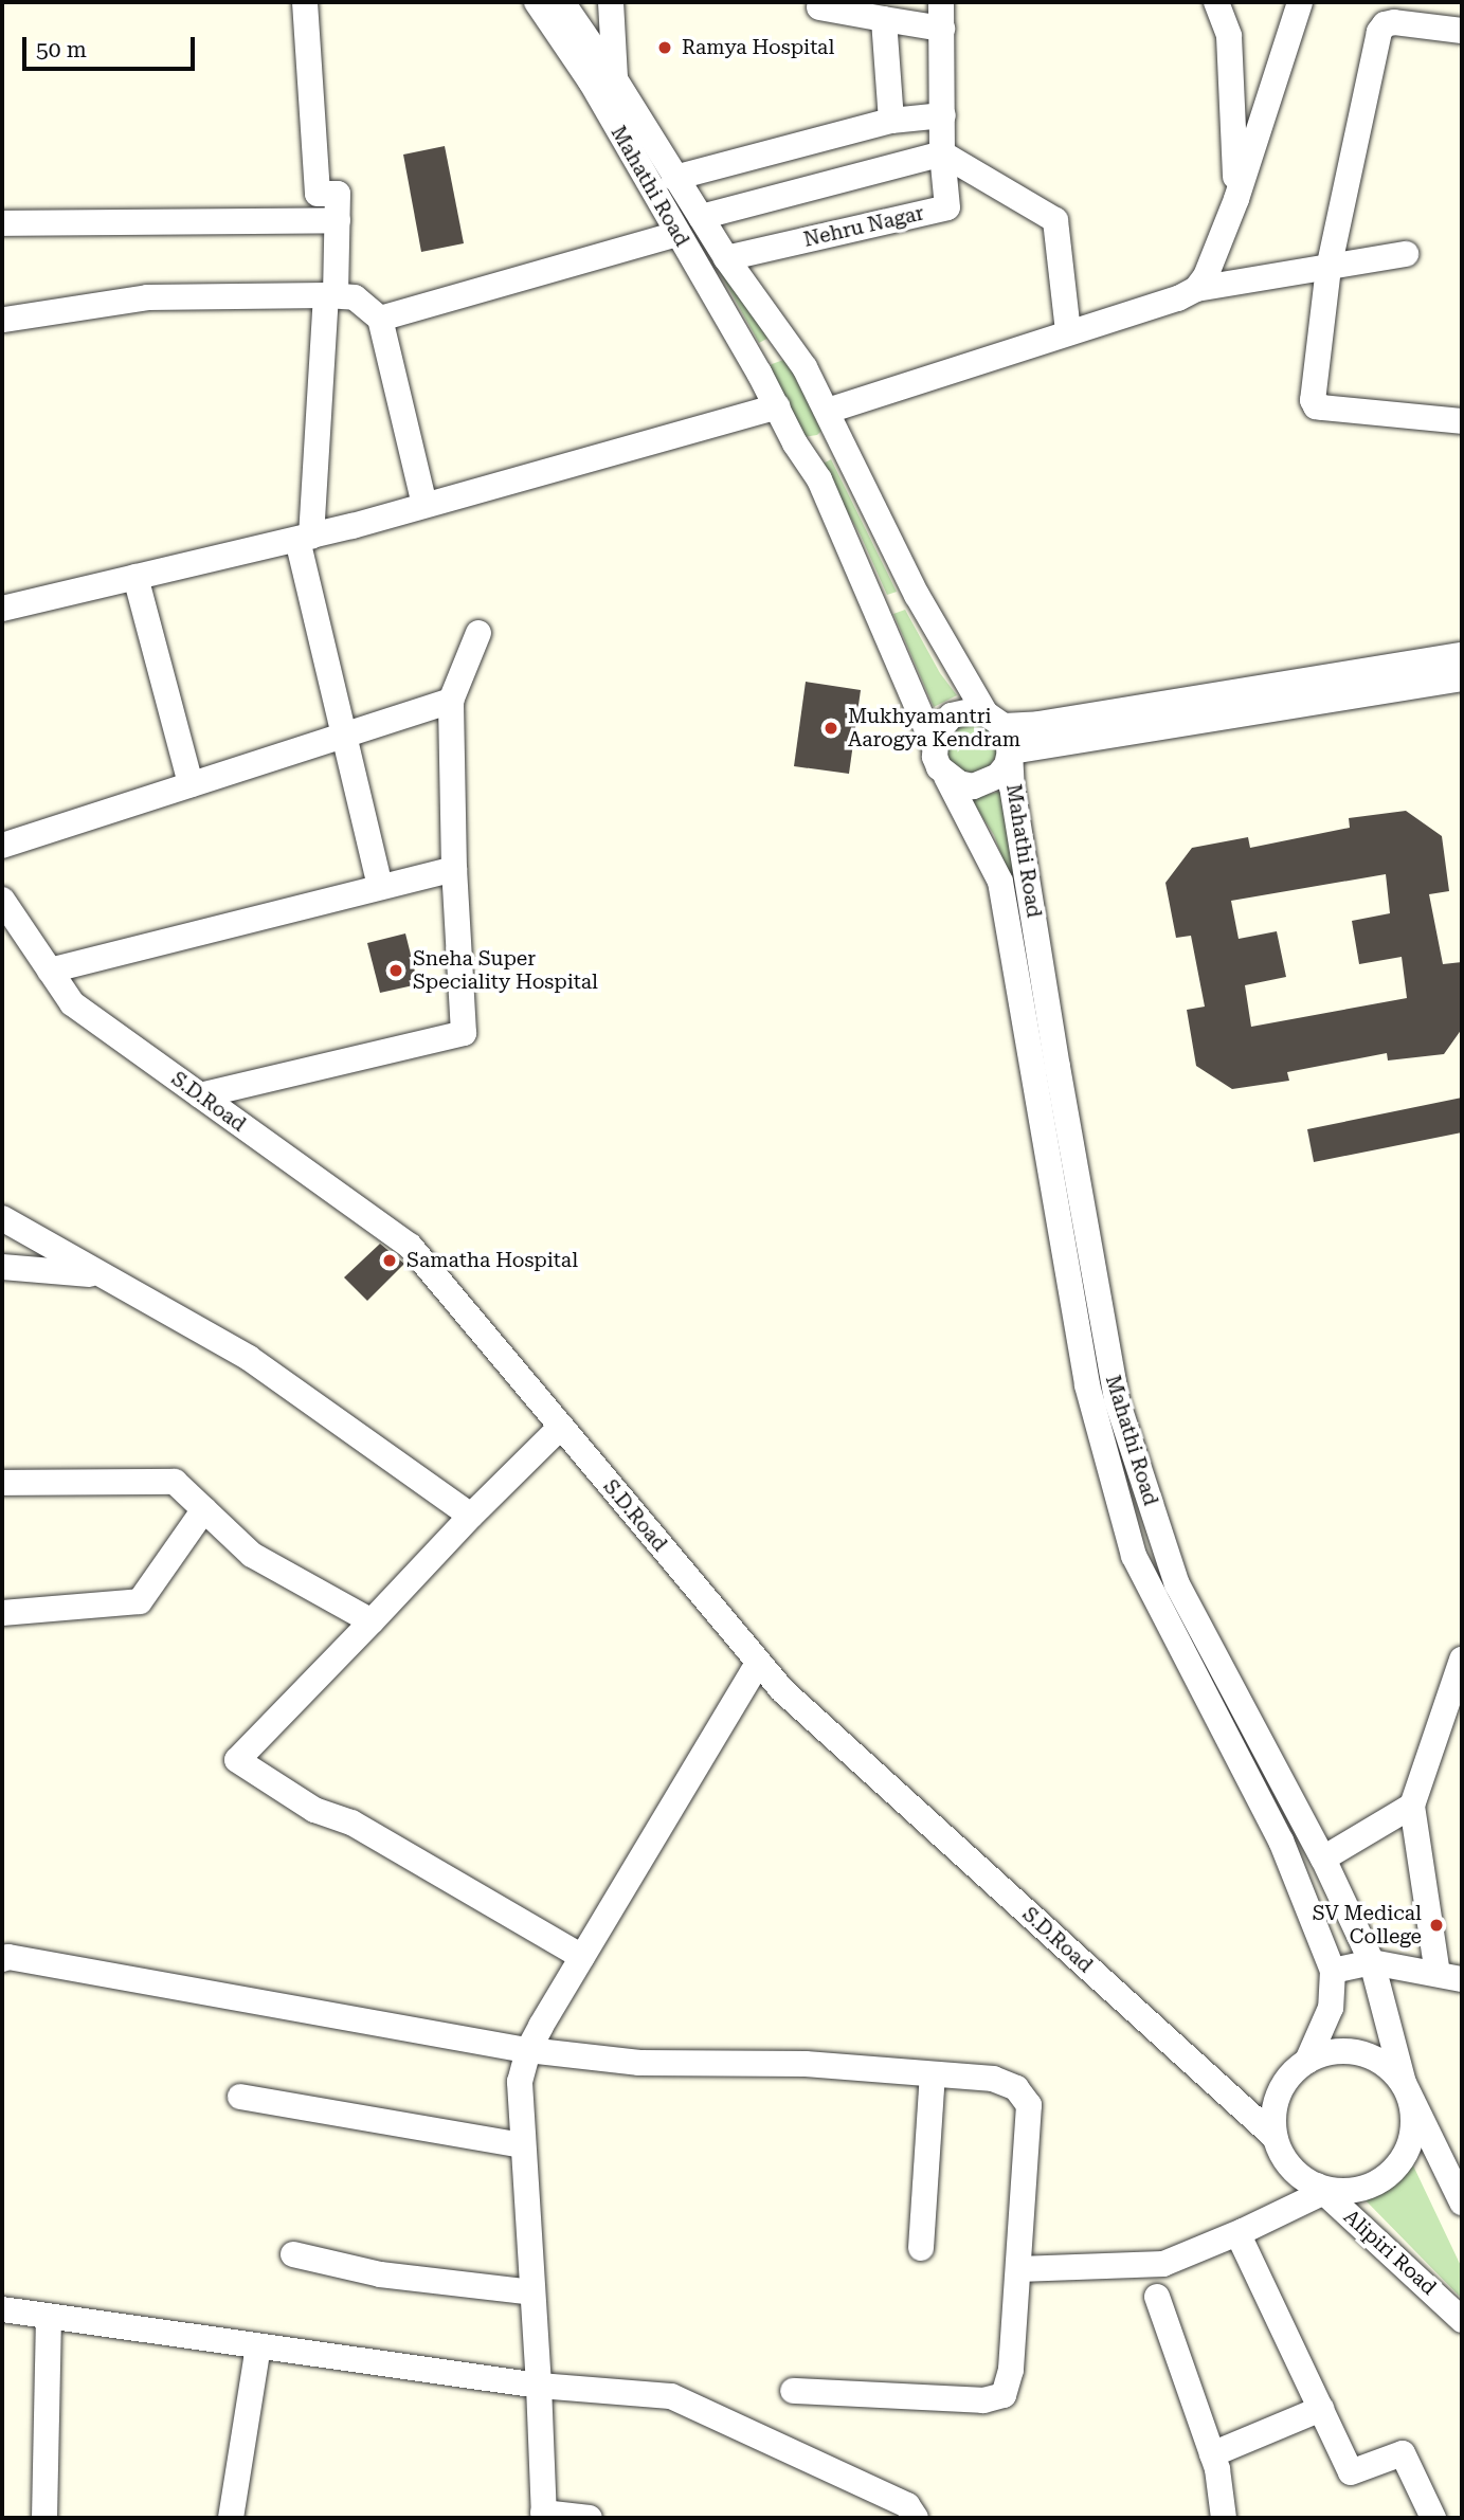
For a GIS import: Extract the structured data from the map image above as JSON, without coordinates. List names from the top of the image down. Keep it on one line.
{"streets":{"street":["Mahathi Road","Nehru Nagar","S.D.Road","Alipiri Road"]},"crossings":[["Mahathi Road","Nehru Nagar"],["Mahathi Road","S.D.Road"],["Mahathi Road","Alipiri Road"],["S.D.Road","Alipiri Road"]],"places":["Ramya Hospital","Mukhyamantri Aarogya Kendram","Sneha Super Speciality Hospital","Samatha Hospital","SV Medical College"],"scale_bar":"50 m"}
